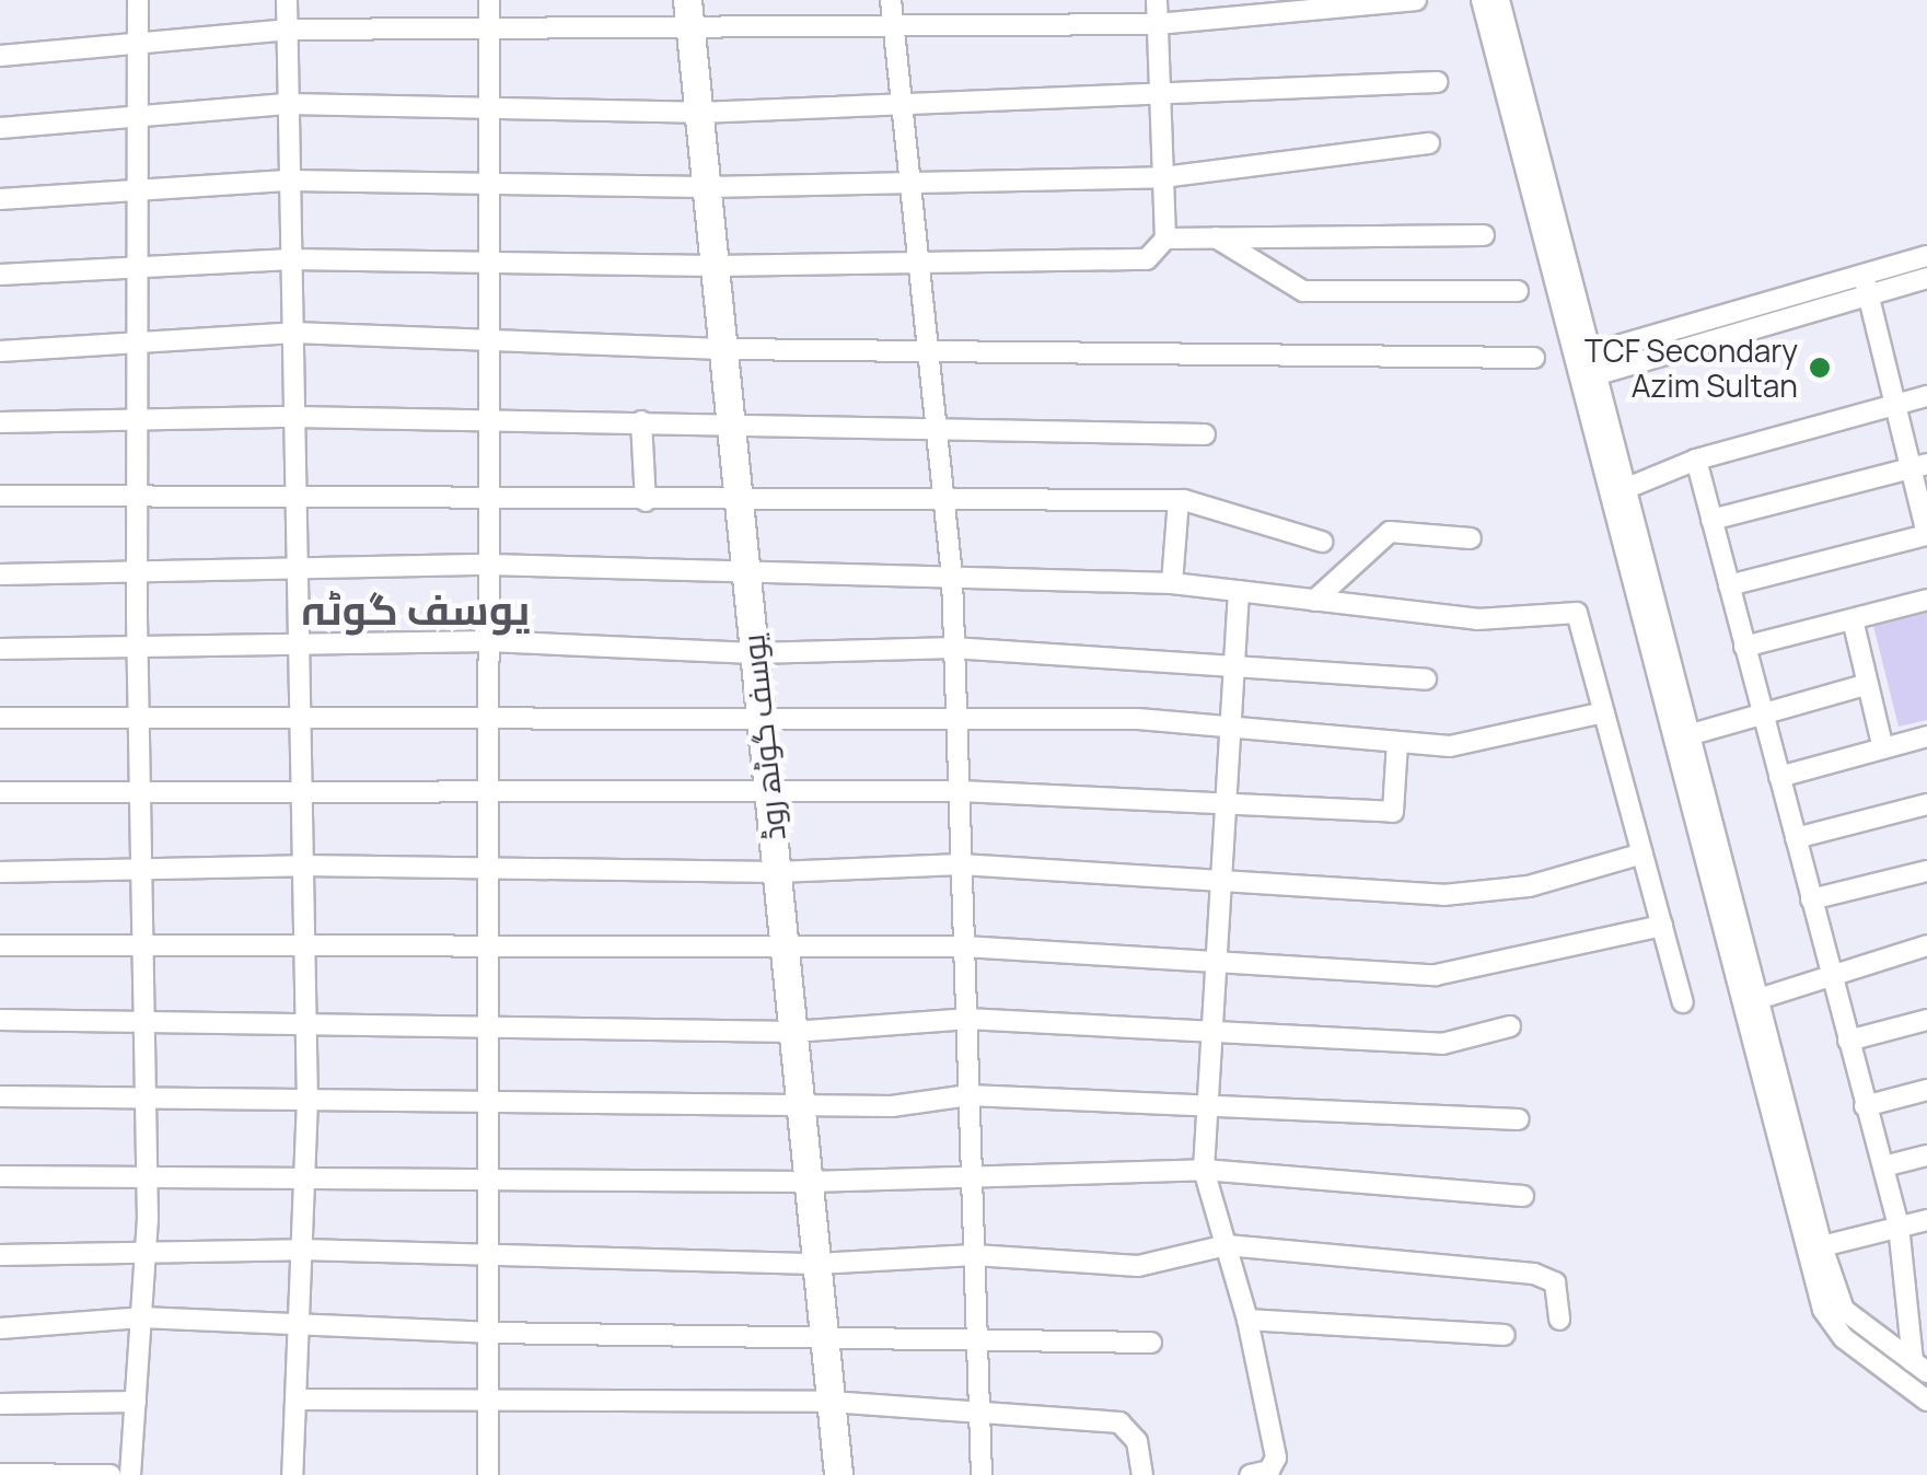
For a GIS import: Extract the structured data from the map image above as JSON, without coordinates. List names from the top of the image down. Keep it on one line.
{"streets":{"street":["یوسف گوٹھ روڈ"]},"districts":["یوسف گوٹہ"],"places":["TCF Secondary Azim Sultan"]}
